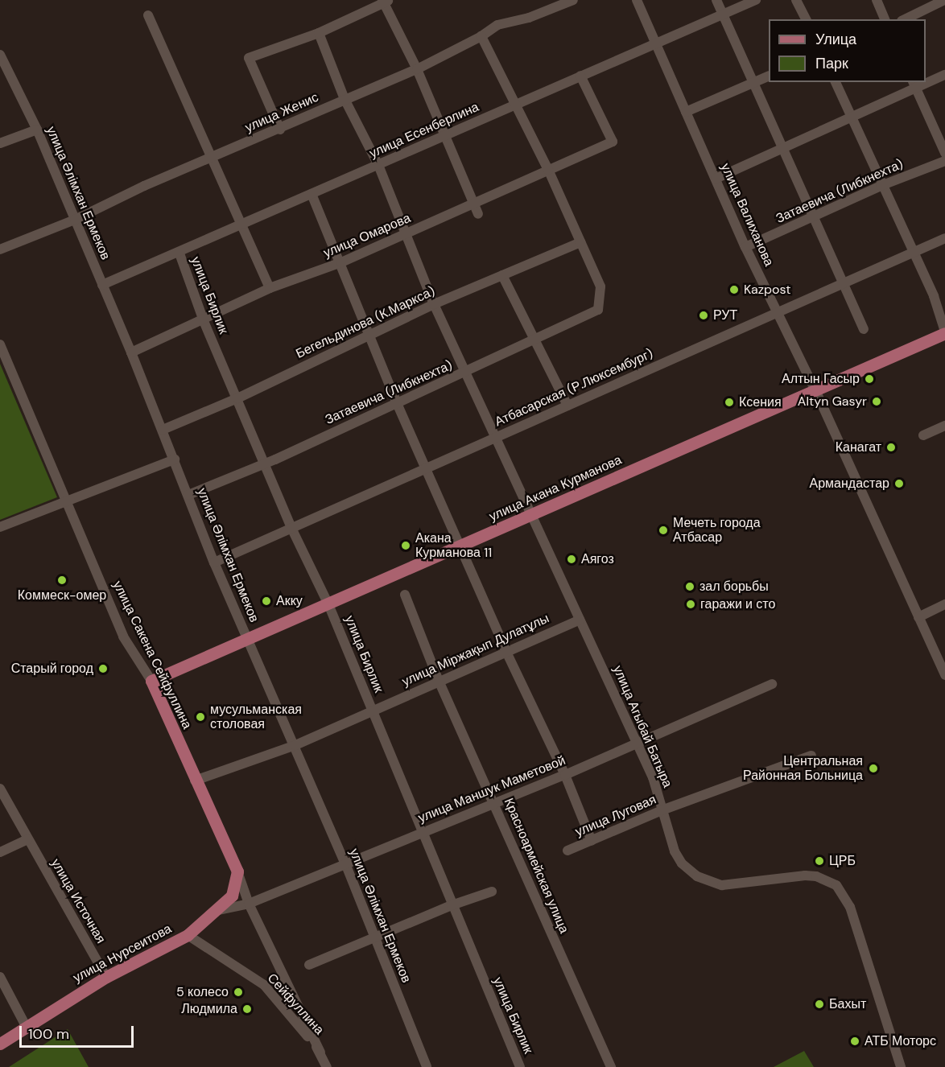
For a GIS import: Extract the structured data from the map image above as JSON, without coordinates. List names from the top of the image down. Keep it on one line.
{"streets":{"main road":["улица Акана Курманова","улица Сакена Сейфуллина","улица Нурсеитова"],"street":["улица Женис","улица Есенберлина","Затаевича (Либкнехта)","улица Әлімхан Ермеков","улица Валиханова","улица Омарова","улица Бирлик","Бегельдинова (К.Маркса)","Атбасарская (Р.Люксембург)","улица Міржақып Дулатұлы","улица Агыбай Батыра","улица Маншук Маметовой","улица Луговая","Красноармейская улица","улица Источная","Сейфуллина"]},"crossings":[["улица Женис","улица Әлімхан Ермеков"],["улица Женис","улица Агыбай Батыра"],["улица Есенберлина","улица Әлімхан Ермеков"],["улица Есенберлина","улица Валиханова"],["улица Есенберлина","улица Омарова"],["улица Есенберлина","улица Бирлик"],["улица Есенберлина","улица Агыбай Батыра"],["Затаевича (Либкнехта)","улица Әлімхан Ермеков"],["Затаевича (Либкнехта)","улица Валиханова"],["Затаевича (Либкнехта)","улица Бирлик"],["Затаевича (Либкнехта)","Бегельдинова (К.Маркса)"],["Затаевича (Либкнехта)","улица Агыбай Батыра"],["улица Әлімхан Ермеков","улица Омарова"],["улица Әлімхан Ермеков","Бегельдинова (К.Маркса)"],["улица Әлімхан Ермеков","Атбасарская (Р.Люксембург)"],["улица Әлімхан Ермеков","улица Акана Курманова"],["улица Әлімхан Ермеков","улица Міржақып Дулатұлы"],["улица Әлімхан Ермеков","улица Маншук Маметовой"],["улица Валиханова","Атбасарская (Р.Люксембург)"],["улица Валиханова","улица Акана Курманова"],["улица Омарова","улица Бирлик"],["улица Омарова","улица Агыбай Батыра"],["улица Бирлик","Бегельдинова (К.Маркса)"],["улица Бирлик","Атбасарская (Р.Люксембург)"],["улица Бирлик","улица Акана Курманова"],["улица Бирлик","улица Міржақып Дулатұлы"],["улица Бирлик","улица Маншук Маметовой"],["Бегельдинова (К.Маркса)","улица Агыбай Батыра"],["Атбасарская (Р.Люксембург)","улица Агыбай Батыра"],["улица Акана Курманова","улица Сакена Сейфуллина"],["улица Акана Курманова","улица Агыбай Батыра"],["улица Міржақып Дулатұлы","улица Сакена Сейфуллина"],["улица Міржақып Дулатұлы","улица Агыбай Батыра"],["улица Міржақып Дулатұлы","Красноармейская улица"],["улица Сакена Сейфуллина","улица Маншук Маметовой"],["улица Сакена Сейфуллина","улица Нурсеитова"],["улица Сакена Сейфуллина","Сейфуллина"],["улица Агыбай Батыра","улица Маншук Маметовой"],["улица Агыбай Батыра","улица Луговая"],["улица Маншук Маметовой","Красноармейская улица"],["улица Маншук Маметовой","улица Нурсеитова"],["улица Источная","улица Нурсеитова"],["улица Нурсеитова","Сейфуллина"]],"places":["Kazpost","РУТ","Алтын Гасыр","Altyn Gasyr","Ксения","Канагат","Армандастар","Мечеть города Атбасар","Акана Курманова 11","Аягоз","Коммеск-омер","зал борьбы","Акку","гаражи и сто","Старый город","мусульманская столовая","Центральная Районная Больница","ЦРБ","5 колесо","Бахыт","Людмила","АТБ Моторс"],"legend":["Улица","Парк"],"scale_bar":"100 m"}
